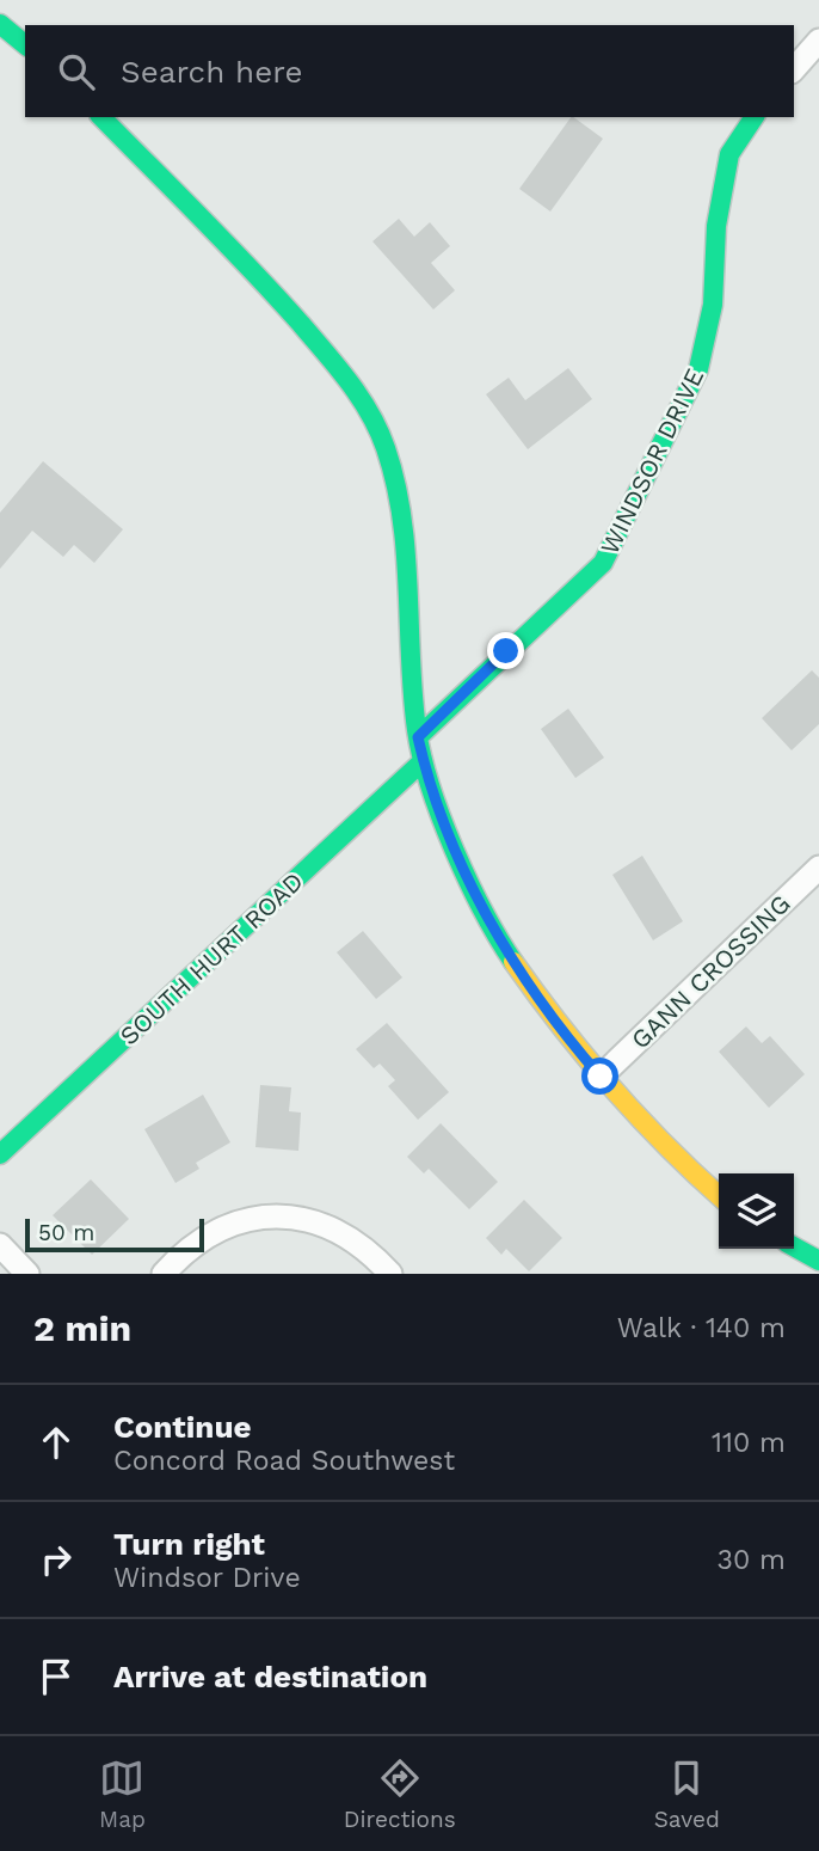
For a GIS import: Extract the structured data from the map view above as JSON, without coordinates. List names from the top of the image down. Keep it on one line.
{"streets":{"street":["WINDSOR DRIVE","SOUTH HURT ROAD","GANN CROSSING"]},"scale_bar":"50 m","page":{"search":"Search here","scale":"50 m","heading":["2 min","Walk · 140 m"],"list":[["Continue","Concord Road Southwest","110 m"],["Turn right","Windsor Drive","30 m"],"Arrive at destination"],"nav":["Map","Directions","Saved"]}}
